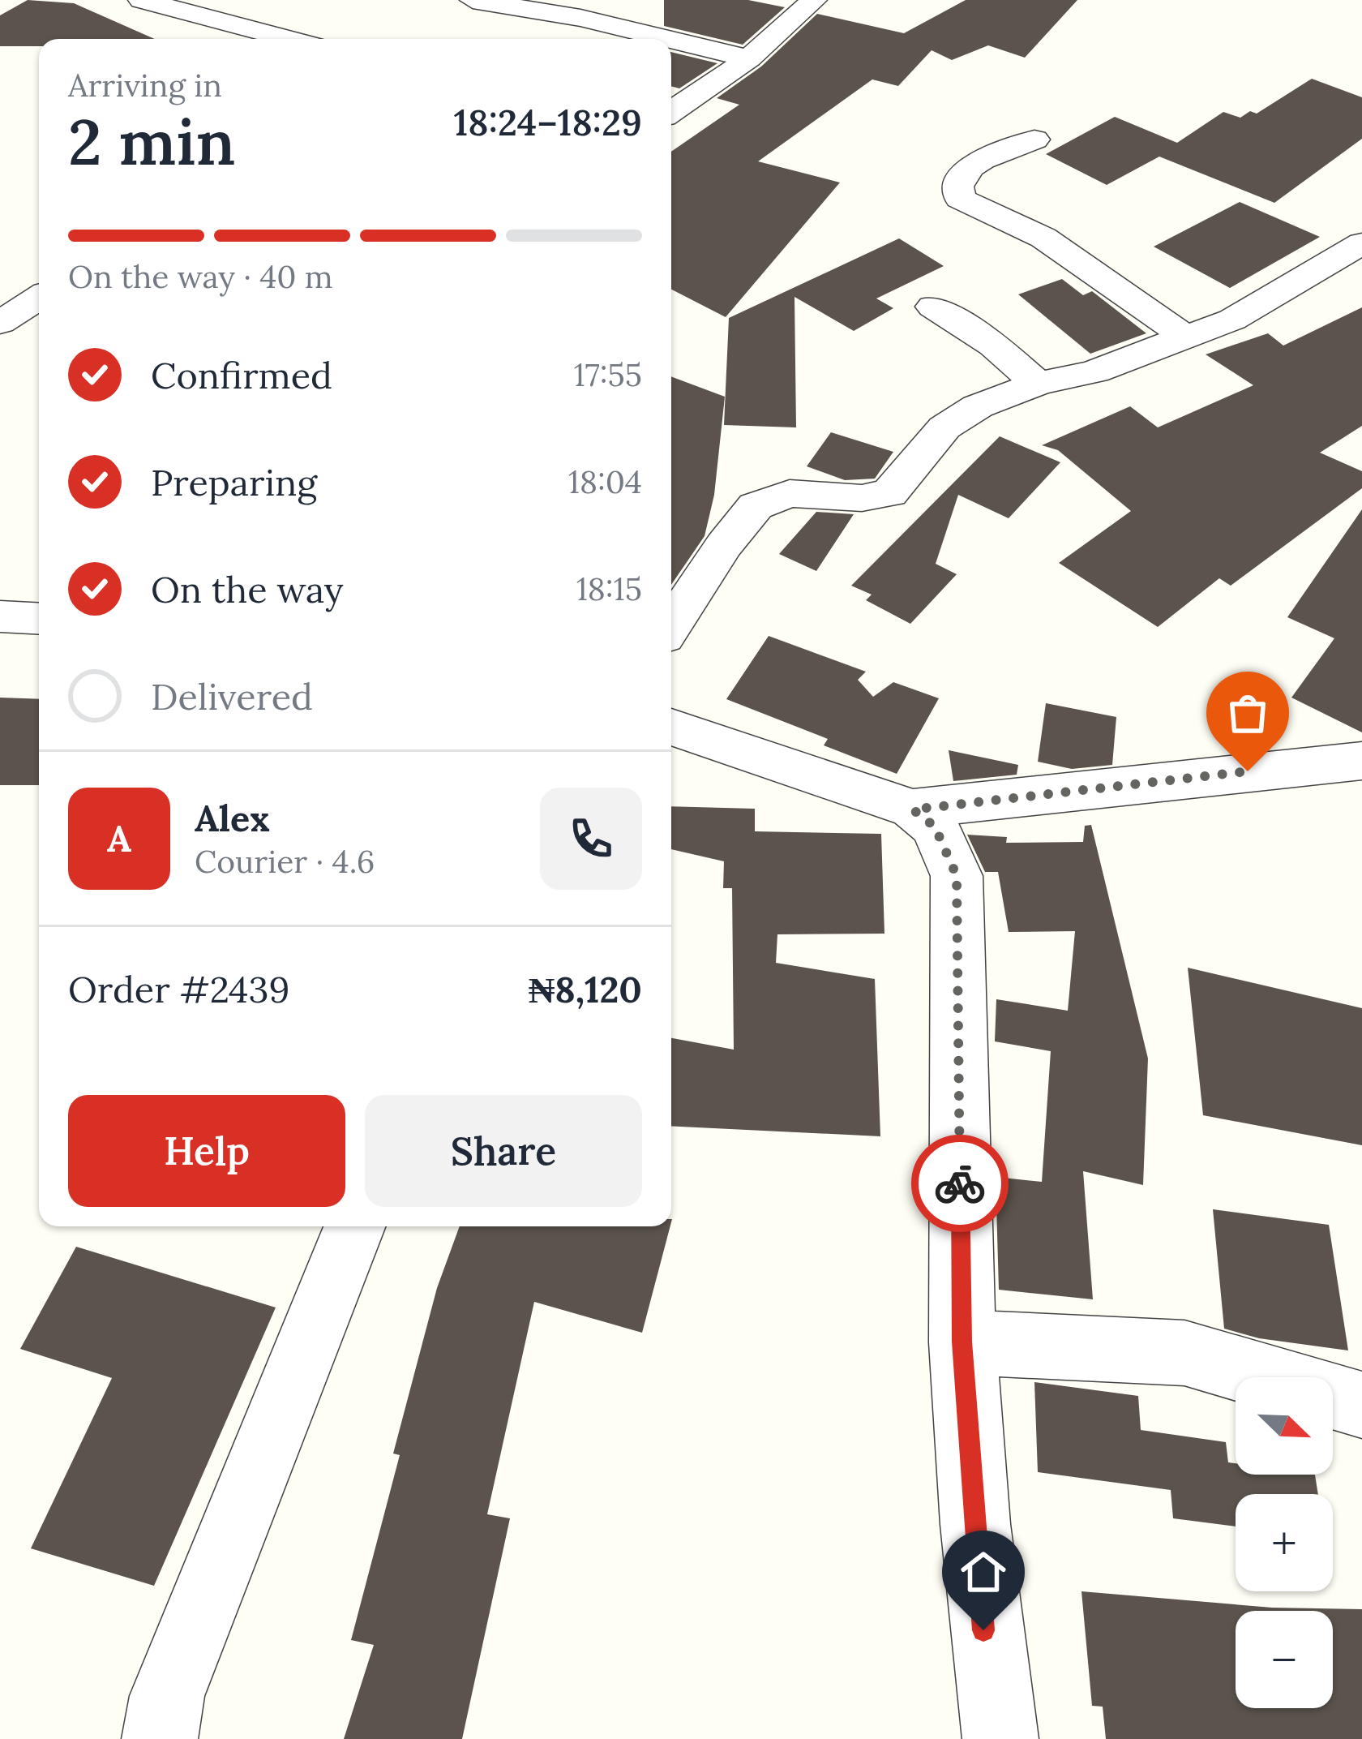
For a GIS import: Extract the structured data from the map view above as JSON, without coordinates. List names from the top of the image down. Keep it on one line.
{"north":"bottom right","page":{"heading":["2 min","Arriving in","18:24–18:29"],"panel":["Alex","Courier · 4.6","Order #2439","₦8,120"],"bar":"On the way · 40 m","list":[["Confirmed","17:55"],["Preparing","18:04"],["On the way","18:15"],"Delivered"],"round":"A","buttons":["Help","Share"],"map_buttons":["+","−"]}}
